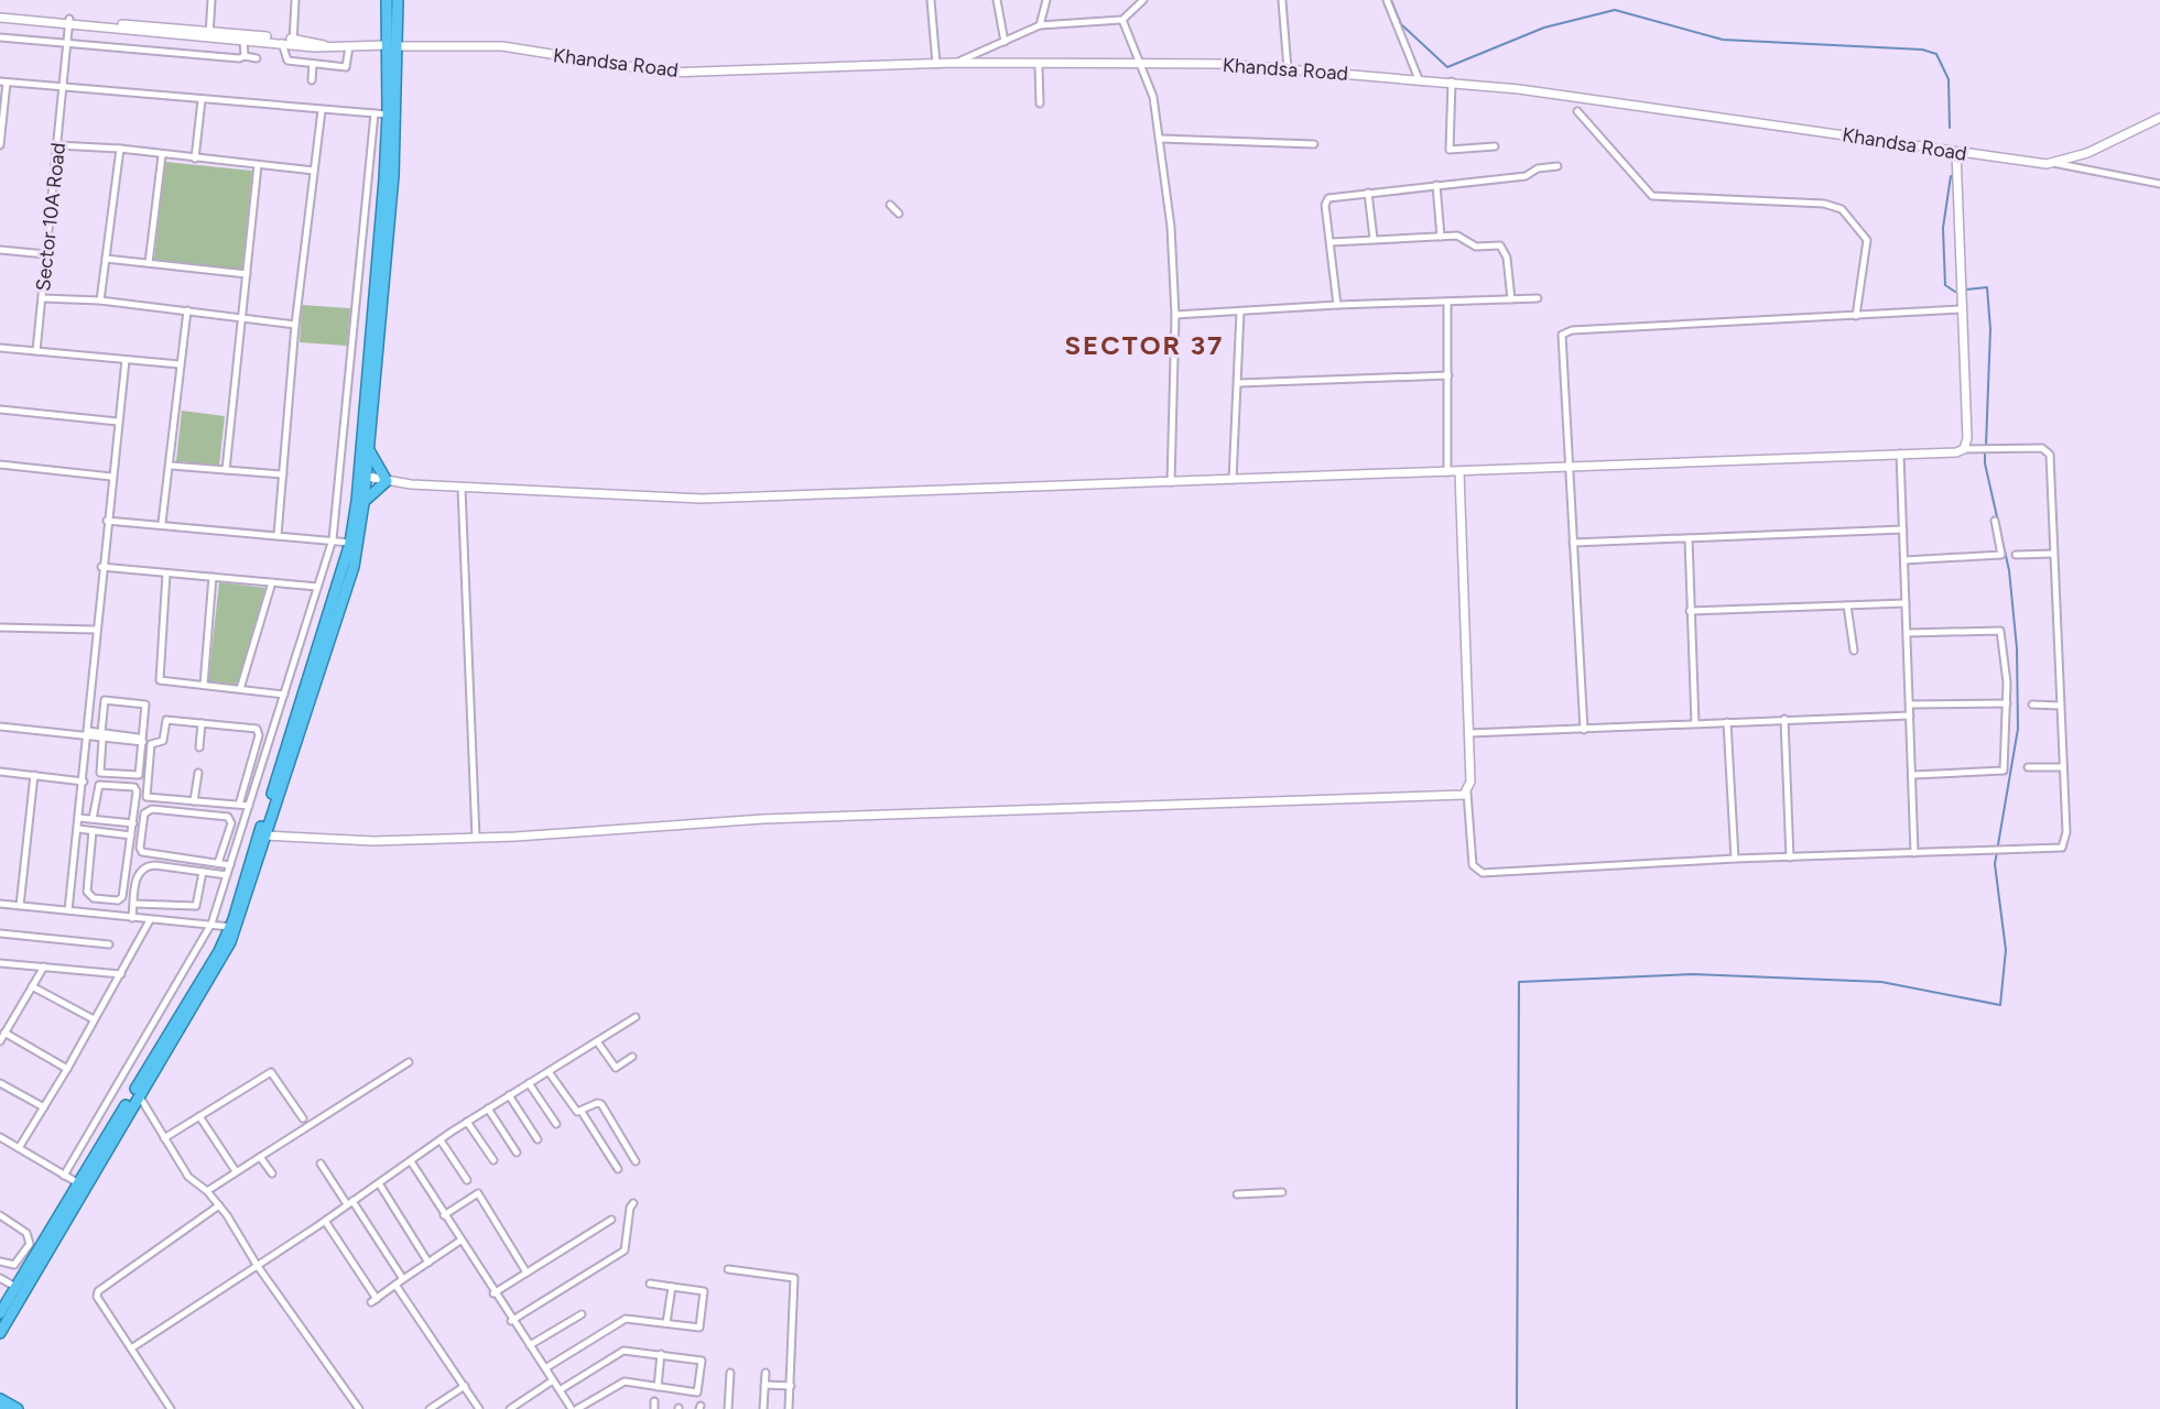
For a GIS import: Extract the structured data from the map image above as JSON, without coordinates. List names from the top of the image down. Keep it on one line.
{"streets":{"street":["Khandsa Road","Sector 10A Road"]},"crossings":[["Khandsa Road","Sector 10A Road"]],"districts":["SECTOR 37"]}
